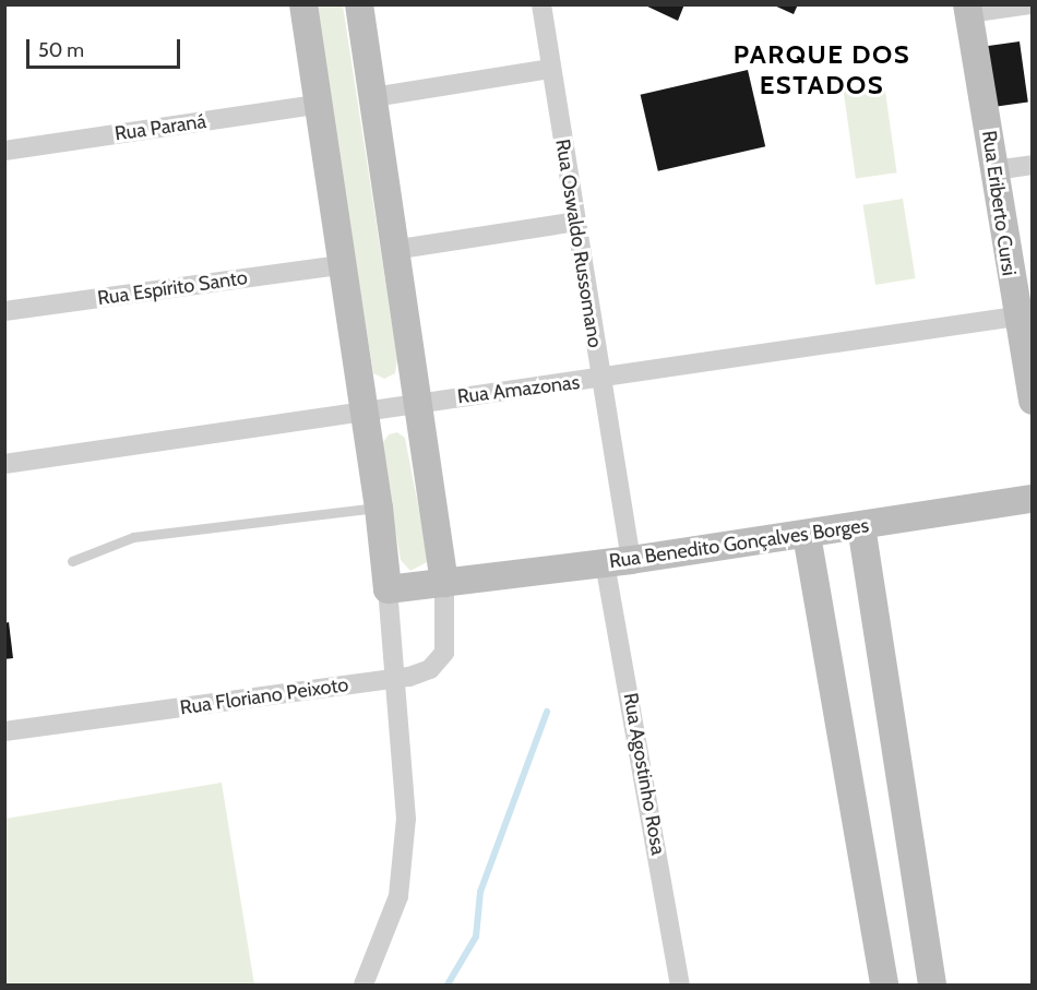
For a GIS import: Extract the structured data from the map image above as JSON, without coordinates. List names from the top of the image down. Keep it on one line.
{"streets":{"street":["Rua Paraná","Rua Eriberto Cursi","Rua Oswaldo Russomano","Rua Espírito Santo","Rua Amazonas","Rua Benedito Gonçalves Borges","Rua Floriano Peixoto","Rua Agostinho Rosa"]},"crossings":[["Rua Eriberto Cursi","Rua Amazonas"],["Rua Oswaldo Russomano","Rua Amazonas"],["Rua Oswaldo Russomano","Rua Benedito Gonçalves Borges"],["Rua Oswaldo Russomano","Rua Agostinho Rosa"],["Rua Benedito Gonçalves Borges","Rua Floriano Peixoto"],["Rua Benedito Gonçalves Borges","Rua Agostinho Rosa"]],"districts":["PARQUE DOS ESTADOS"],"scale_bar":"50 m"}
